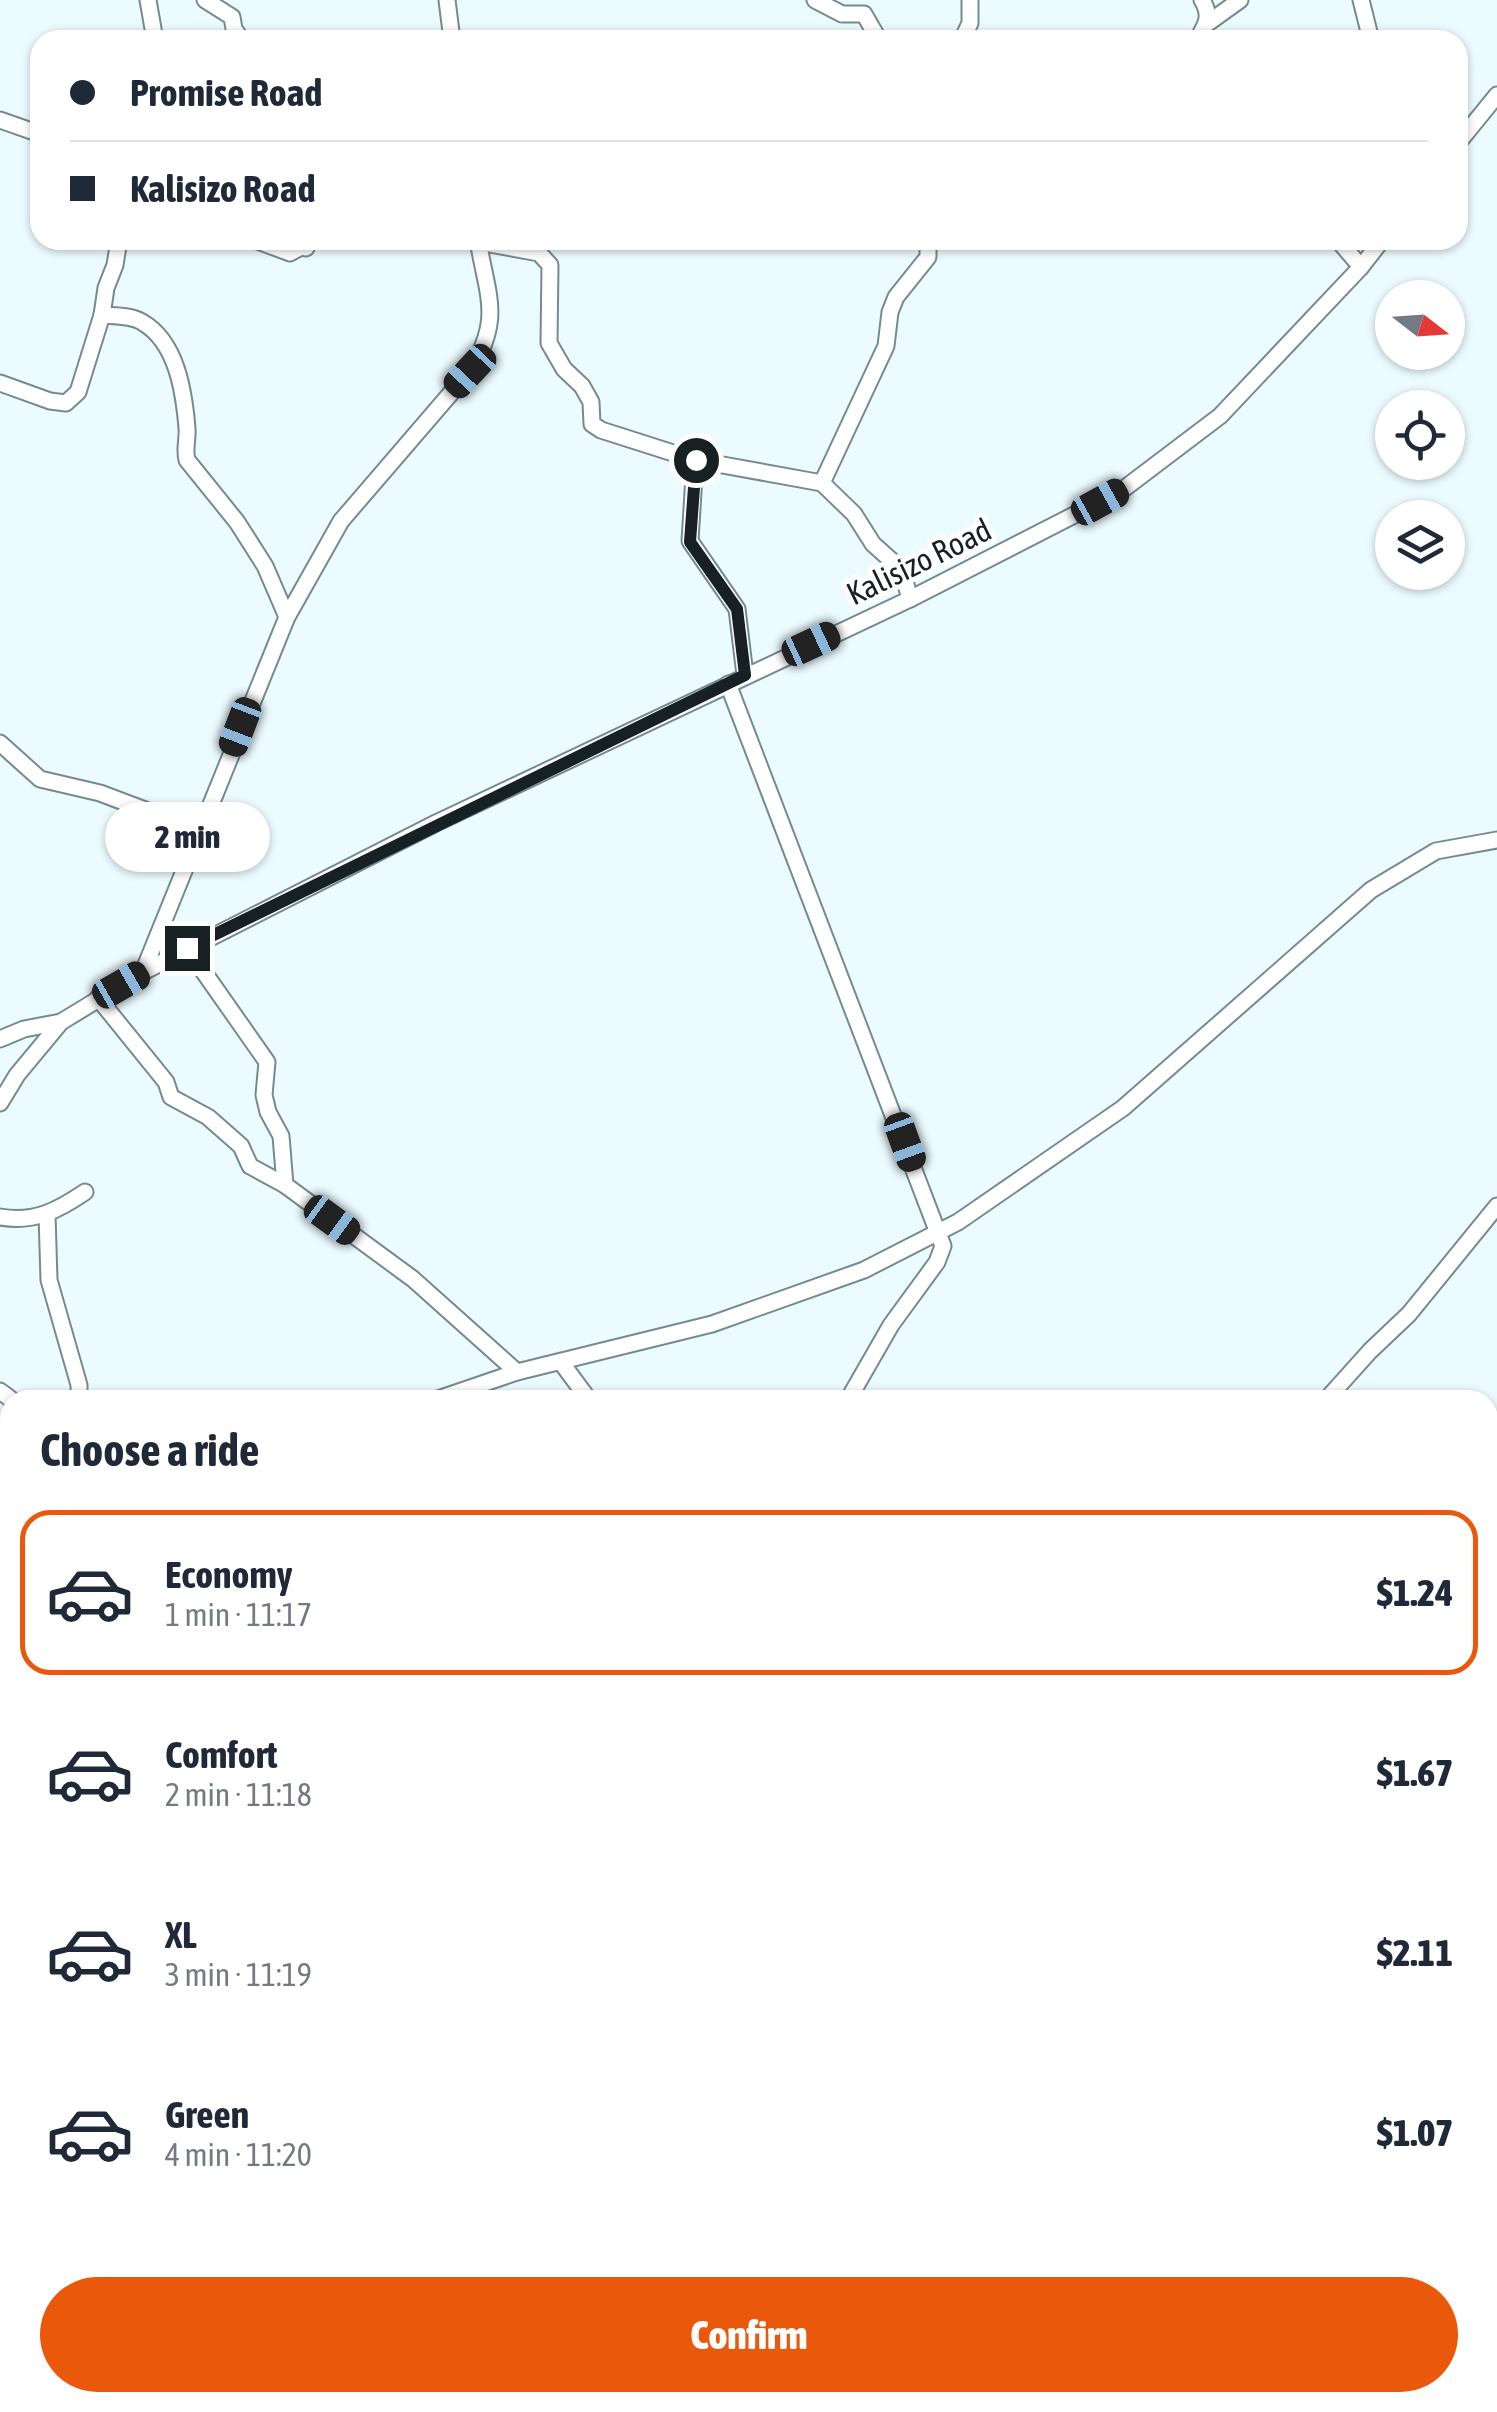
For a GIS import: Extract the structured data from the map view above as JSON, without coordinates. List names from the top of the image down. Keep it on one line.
{"streets":{"street":["Kalisizo Road"]},"north":"right","page":{"banner":["Promise Road","Kalisizo Road"],"bubble":"2 min","heading":"Choose a ride","list":[{"name":"Economy","note":"1 min · 11:17","value":"$1.24"},{"name":"Comfort","note":"2 min · 11:18","value":"$1.67"},{"name":"XL","note":"3 min · 11:19","value":"$2.11"},{"name":"Green","note":"4 min · 11:20","value":"$1.07"}],"buttons":"Confirm"}}
